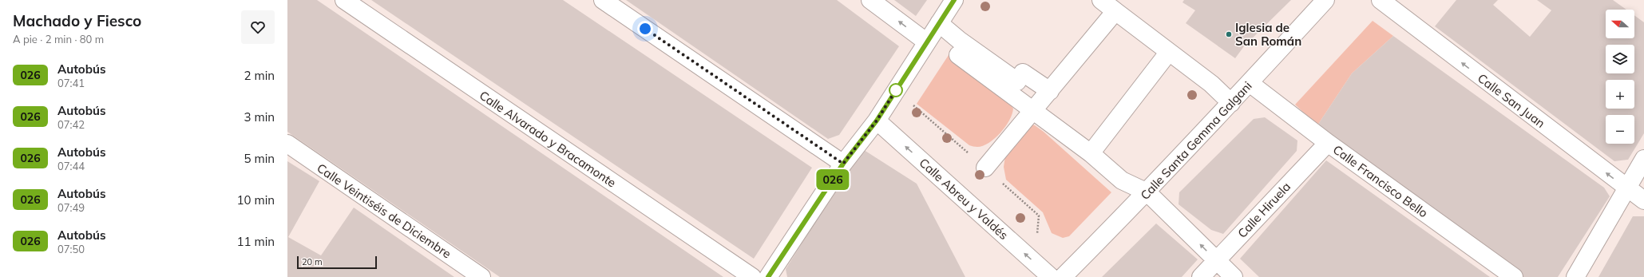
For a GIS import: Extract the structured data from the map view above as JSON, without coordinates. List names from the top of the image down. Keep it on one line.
{"streets":{"street":["Calle San Juan","Calle Alvarado y Bracamonte","Calle Santa Gemma Galgani","Calle Francisco Bello","Calle Abreu y Valdés","Calle Hiruela","Calle Veintiséis de Diciembre"]},"crossings":[["Calle Santa Gemma Galgani","Calle Francisco Bello"],["Calle Francisco Bello","Calle Hiruela"]],"one_way":["Calle San Juan"],"places":["Iglesia de San Román"],"lines":["bus line 026"],"scale_bar":"20 m","north":"left","page":{"heading":["Machado y Fiesco","A pie · 2 min · 80 m"],"on_map":"026","map_buttons":["+","−"],"list":[{"mark":"026","name":"Autobús","note":"07:41","value":"2 min"},{"mark":"026","name":"Autobús","note":"07:42","value":"3 min"},{"mark":"026","name":"Autobús","note":"07:44","value":"5 min"},{"mark":"026","name":"Autobús","note":"07:49","value":"10 min"},{"mark":"026","name":"Autobús","note":"07:50","value":"11 min"}],"scale":"20 m"}}
